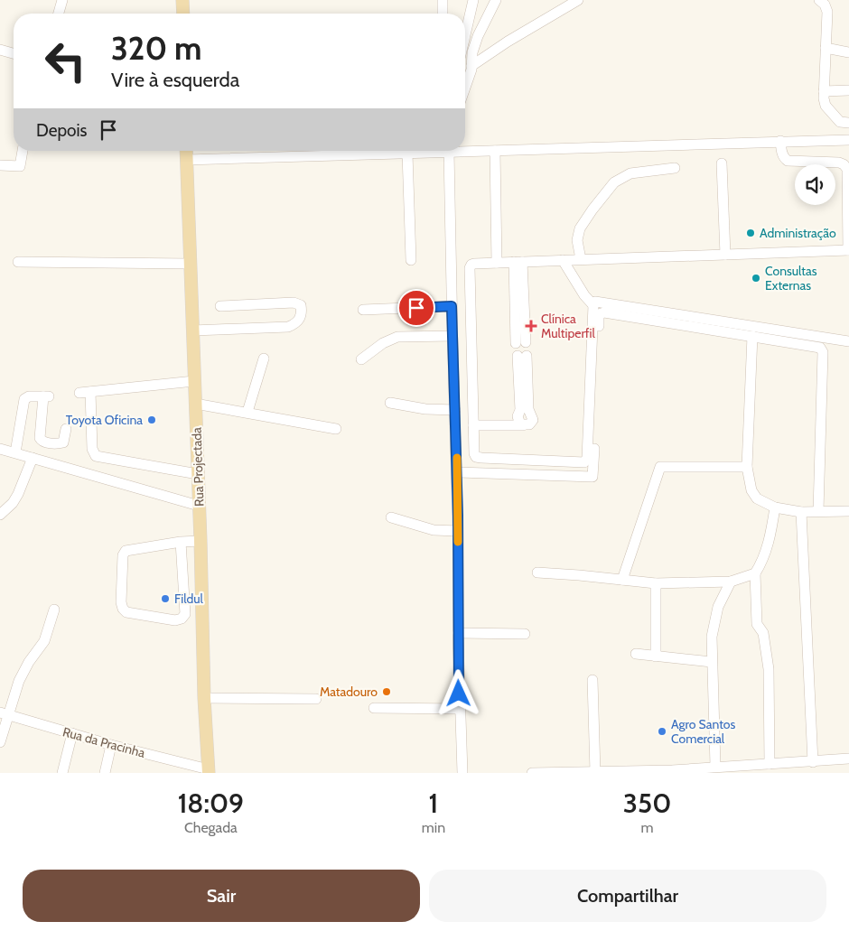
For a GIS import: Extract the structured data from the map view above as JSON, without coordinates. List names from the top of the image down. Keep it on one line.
{"streets":{"main road":["Rua Projectada"],"street":["Rua da Pracinha"]},"crossings":[["Rua Projectada","Rua da Pracinha"]],"places":{"other":["Administração","Consultas Externas","Toyota Oficina","Fildul","Matadouro","Agro Santos Comercial"],"health":["Clínica Multiperfil"]},"page":{"turn":["320 m","Vire à esquerda"],"then":"Depois","eta":["18:09","Chegada","1","min","350","m"],"buttons":["Sair","Compartilhar"]}}
